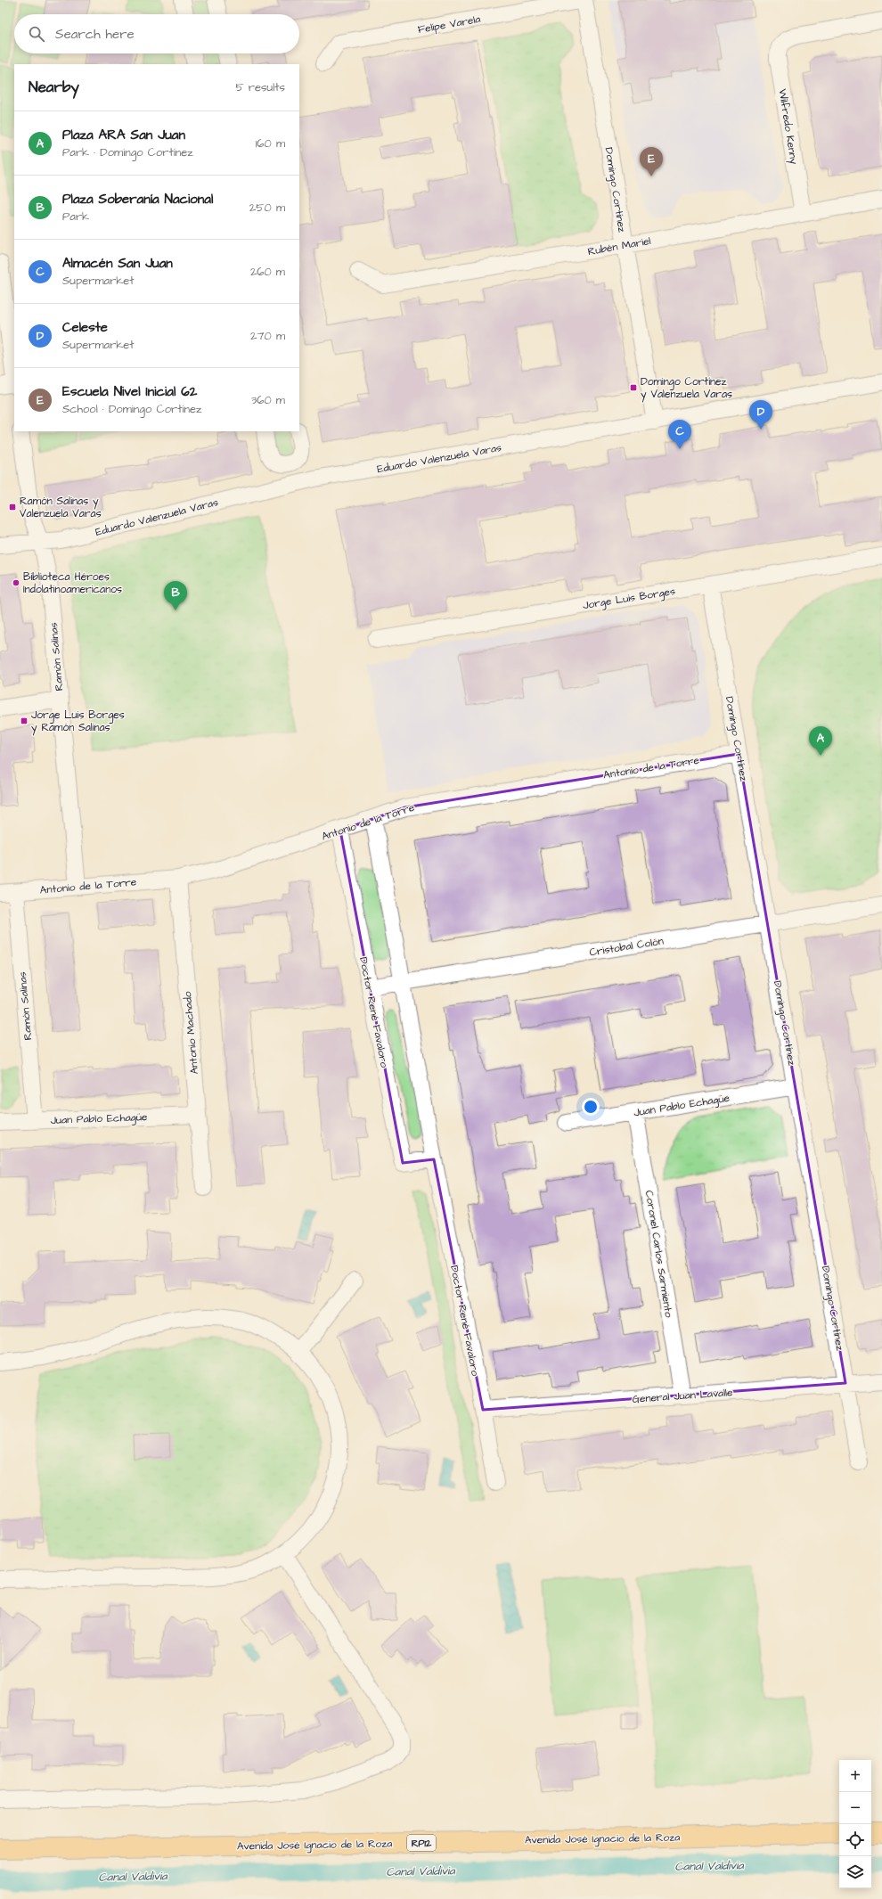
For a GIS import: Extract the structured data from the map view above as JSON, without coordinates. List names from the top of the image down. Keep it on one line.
{"streets":{"main road":["Avenida José Ignacio de la Roza","RP12"],"street":["Felipe Varela","Wilfredo Kenny","Domingo Cortínez","Rubén Mariel","Eduardo Valenzuela Varas","Jorge Luis Borges","Ramón Salinas","Antonio de la Torre","Cristobal Colón","Doctor René Favaloro","Antonio Machado","Juan Pablo Echagüe","Coronel Carlos Sarmiento","General Juan Lavalle"]},"crossings":[["Felipe Varela","Domingo Cortínez"],["Wilfredo Kenny","Rubén Mariel"],["Domingo Cortínez","Rubén Mariel"],["Domingo Cortínez","Eduardo Valenzuela Varas"],["Domingo Cortínez","Jorge Luis Borges"],["Domingo Cortínez","Antonio de la Torre"],["Domingo Cortínez","Cristobal Colón"],["Domingo Cortínez","Juan Pablo Echagüe"],["Domingo Cortínez","General Juan Lavalle"],["Eduardo Valenzuela Varas","Ramón Salinas"],["Ramón Salinas","Antonio de la Torre"],["Ramón Salinas","Juan Pablo Echagüe"],["Antonio de la Torre","Doctor René Favaloro"],["Antonio de la Torre","Antonio Machado"],["Cristobal Colón","Doctor René Favaloro"],["Doctor René Favaloro","General Juan Lavalle"],["Antonio Machado","Juan Pablo Echagüe"],["Juan Pablo Echagüe","Coronel Carlos Sarmiento"],["Coronel Carlos Sarmiento","General Juan Lavalle"]],"water":["Canal Valdivia"],"places":{"transit":["Domingo Cortínez y Valenzuela Varas","Ramón Salinas y Valenzuela Varas","Jorge Luis Borges y Ramón Salinas"],"other":["Biblioteca Héroes Indolatinoamericanos"]},"page":{"search":"Search here","heading":["Nearby","5 results"],"list":[{"mark":"A","name":"Plaza ARA San Juan","note":"Park · Domingo Cortínez","value":"160 m"},{"mark":"B","name":"Plaza Soberanía Nacional","note":"Park","value":"250 m"},{"mark":"C","name":"Almacén San Juan","note":"Supermarket","value":"260 m"},{"mark":"D","name":"Celeste","note":"Supermarket","value":"270 m"},{"mark":"E","name":"Escuela Nivel Inicial 62","note":"School · Domingo Cortínez","value":"360 m"}],"pins":["E","D","C","B","A"],"map_buttons":["+","−"]}}
